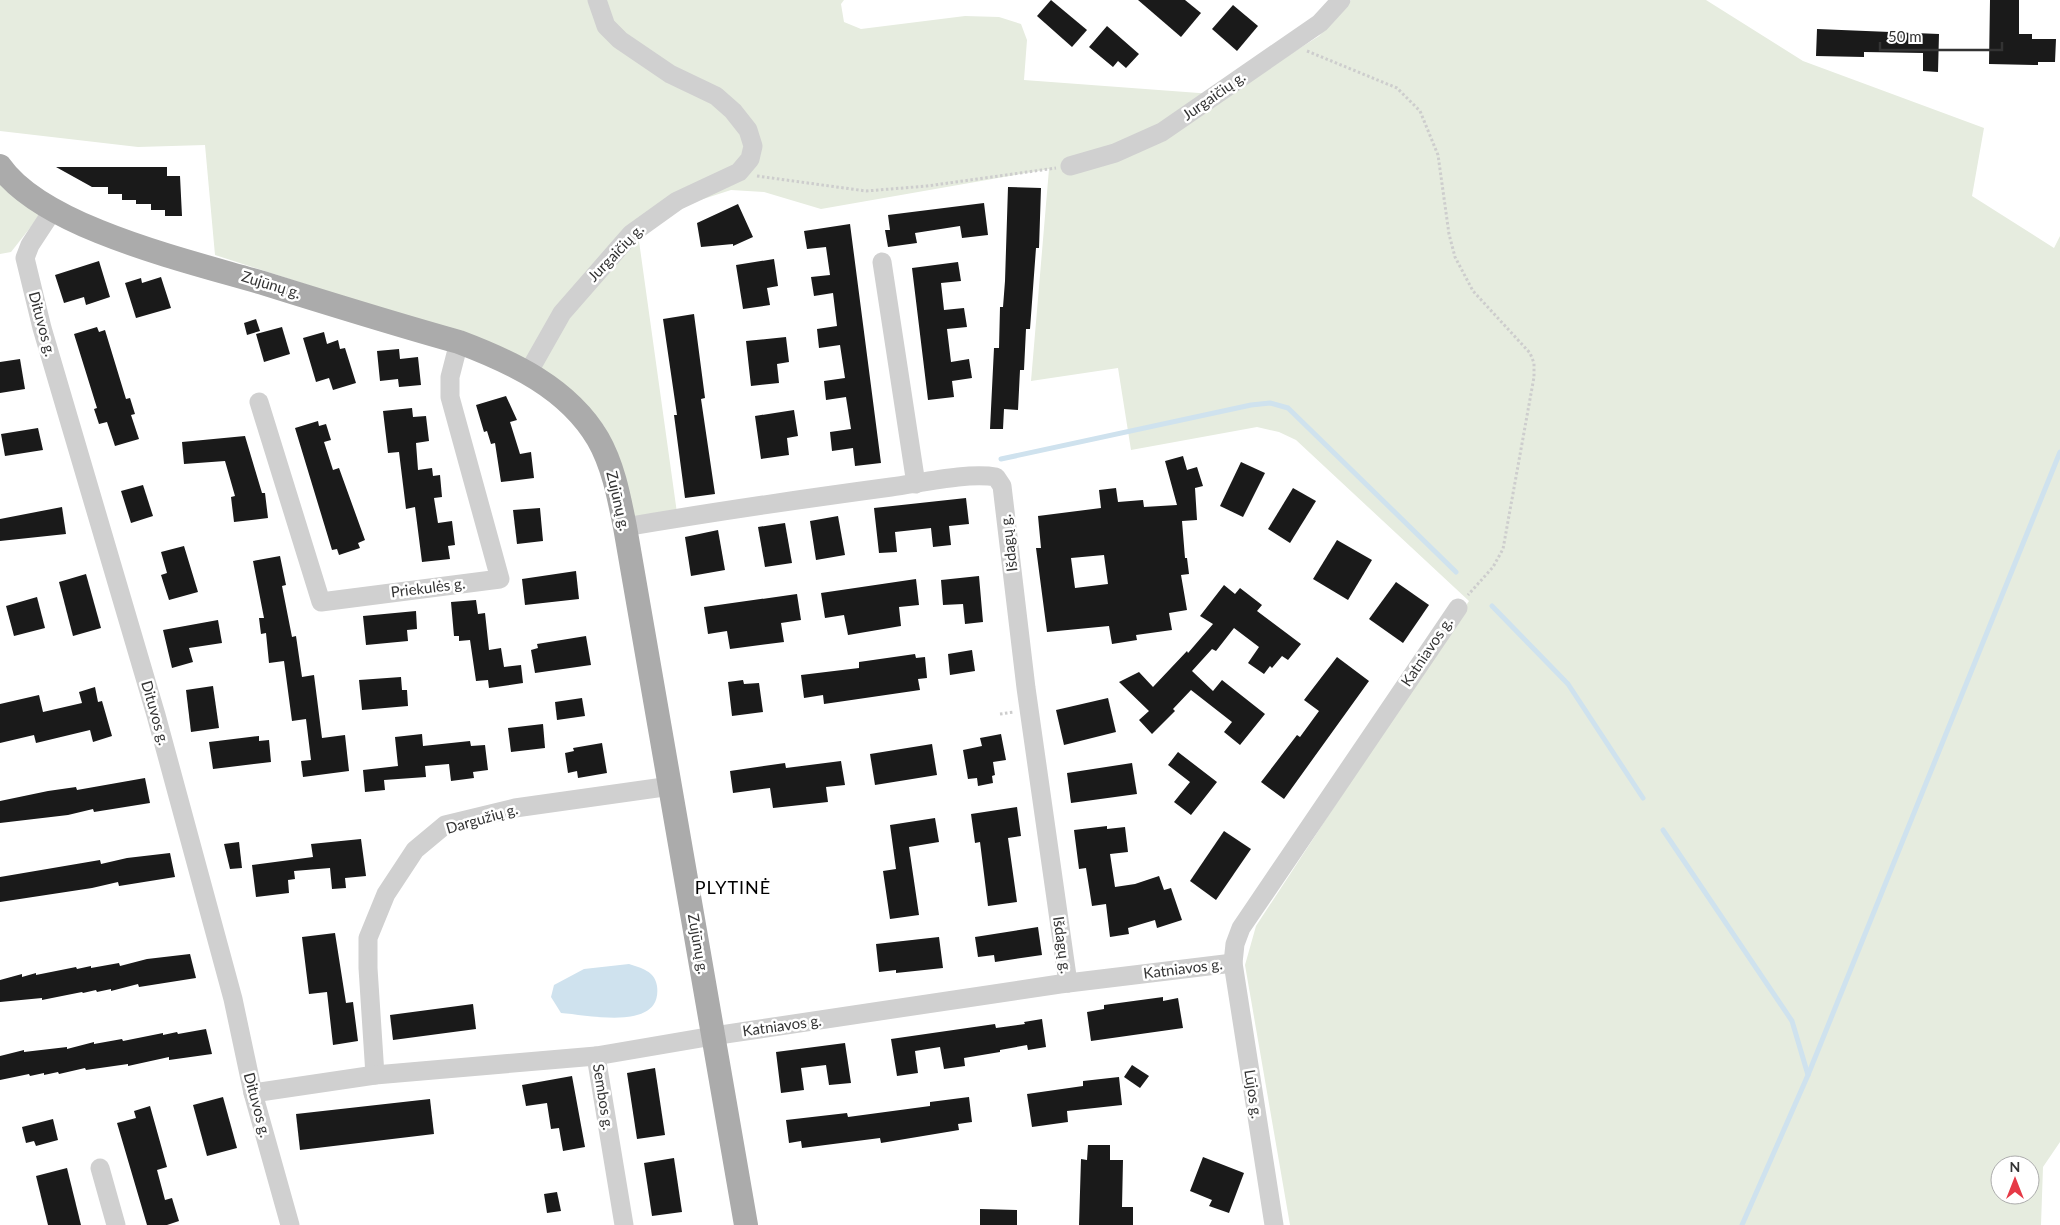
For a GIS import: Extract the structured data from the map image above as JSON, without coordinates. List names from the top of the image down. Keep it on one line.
{"streets":{"main road":["Zujūnų g."],"street":["Jurgaičių g.","Dituvos g.","Išdagų g.","Priekulės g.","Katniavos g.","Dargužių g.","Lūjos g.","Sembos g."]},"crossings":[["Jurgaičių g.","Zujūnų g."],["Zujūnų g.","Dituvos g."],["Zujūnų g.","Išdagų g."],["Zujūnų g.","Priekulės g."],["Zujūnų g.","Katniavos g."],["Zujūnų g.","Dargužių g."],["Zujūnų g.","Sembos g."],["Išdagų g.","Katniavos g."],["Katniavos g.","Lūjos g."],["Katniavos g.","Sembos g."]],"districts":["PLYTINĖ"],"scale_bar":"50 m","north":"top"}
